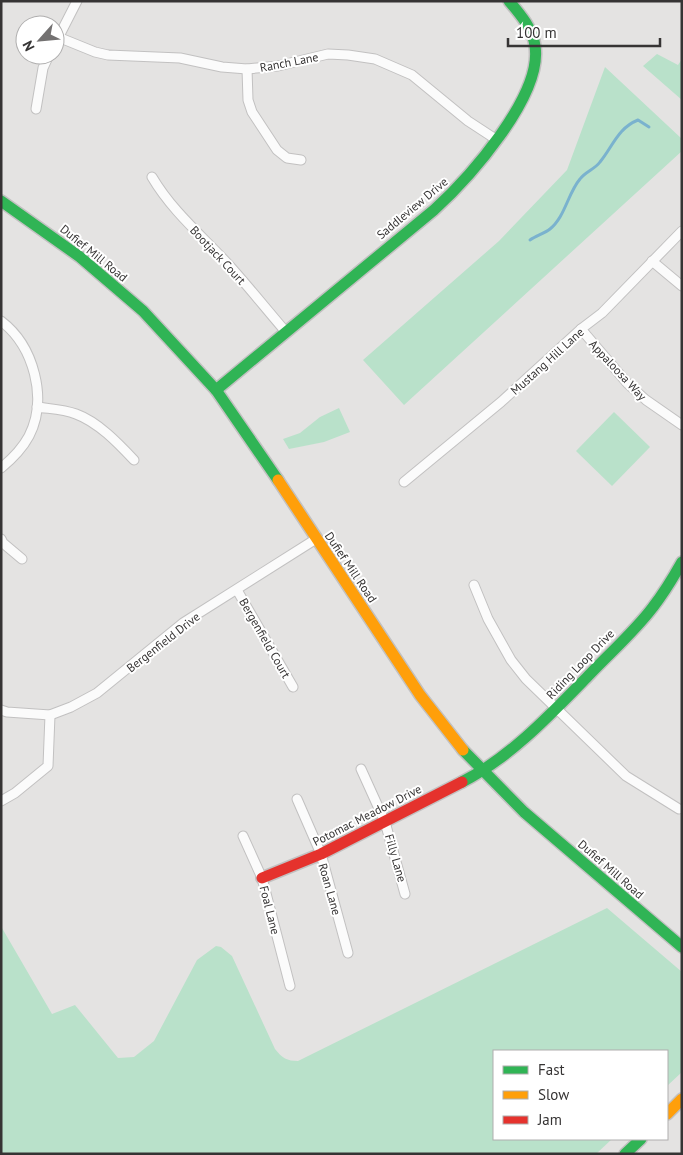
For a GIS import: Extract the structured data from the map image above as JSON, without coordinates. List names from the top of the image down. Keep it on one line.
{"streets":{"street":["Ranch Lane","Saddleview Drive","Dufief Mill Road","Bootjack Court","Mustang Hill Lane","Appaloosa Way","Bergenfield Court","Bergenfield Drive","Riding Loop Drive","Potomac Meadow Drive","Filly Lane","Roan Lane","Foal Lane"]},"crossings":[["Ranch Lane","Saddleview Drive"],["Saddleview Drive","Dufief Mill Road"],["Saddleview Drive","Bootjack Court"],["Dufief Mill Road","Bergenfield Drive"],["Dufief Mill Road","Riding Loop Drive"],["Dufief Mill Road","Potomac Meadow Drive"],["Mustang Hill Lane","Appaloosa Way"],["Bergenfield Court","Bergenfield Drive"],["Riding Loop Drive","Potomac Meadow Drive"],["Potomac Meadow Drive","Filly Lane"],["Potomac Meadow Drive","Roan Lane"],["Potomac Meadow Drive","Foal Lane"]],"legend":["Fast","Slow","Jam"],"scale_bar":"100 m","north":"bottom left"}
